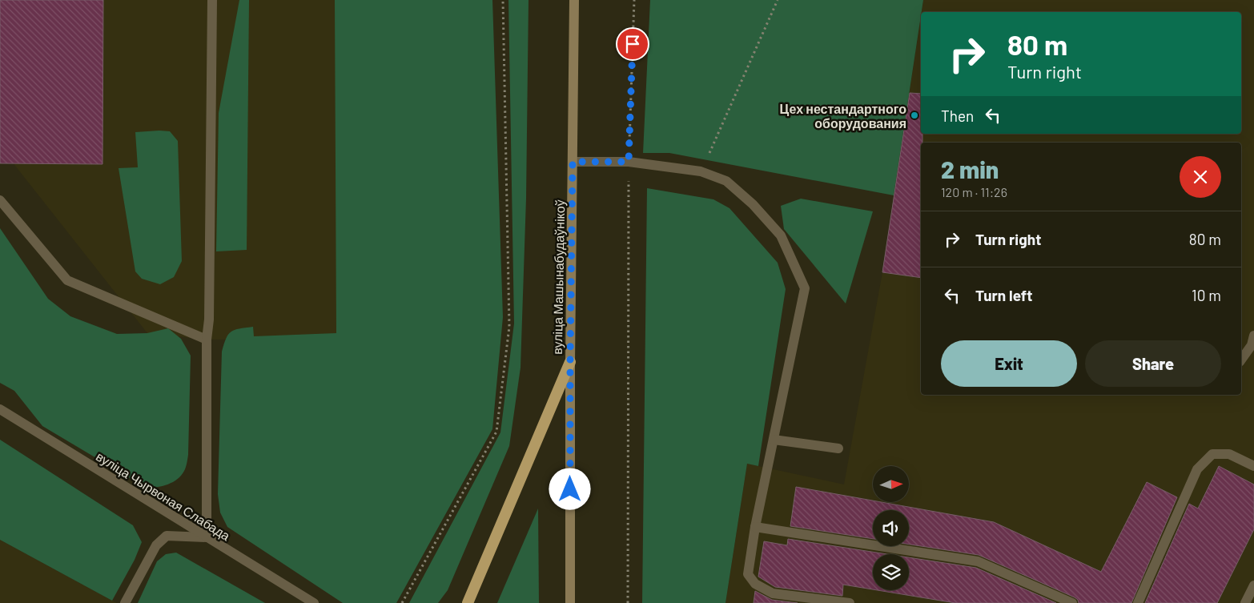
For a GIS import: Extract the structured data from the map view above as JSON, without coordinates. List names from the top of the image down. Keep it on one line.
{"streets":{"main road":["вуліца Машынабудаўнікоў"],"street":["вуліца Чырвоная Слабада"]},"places":["Цех нестандартного оборудования"],"north":"right","page":{"turn":["80 m","Turn right"],"then":"Then","heading":["2 min","120 m · 11:26"],"list":[{"name":"Turn right","value":"80 m"},{"name":"Turn left","value":"10 m"}],"buttons":["Exit","Share"]}}
